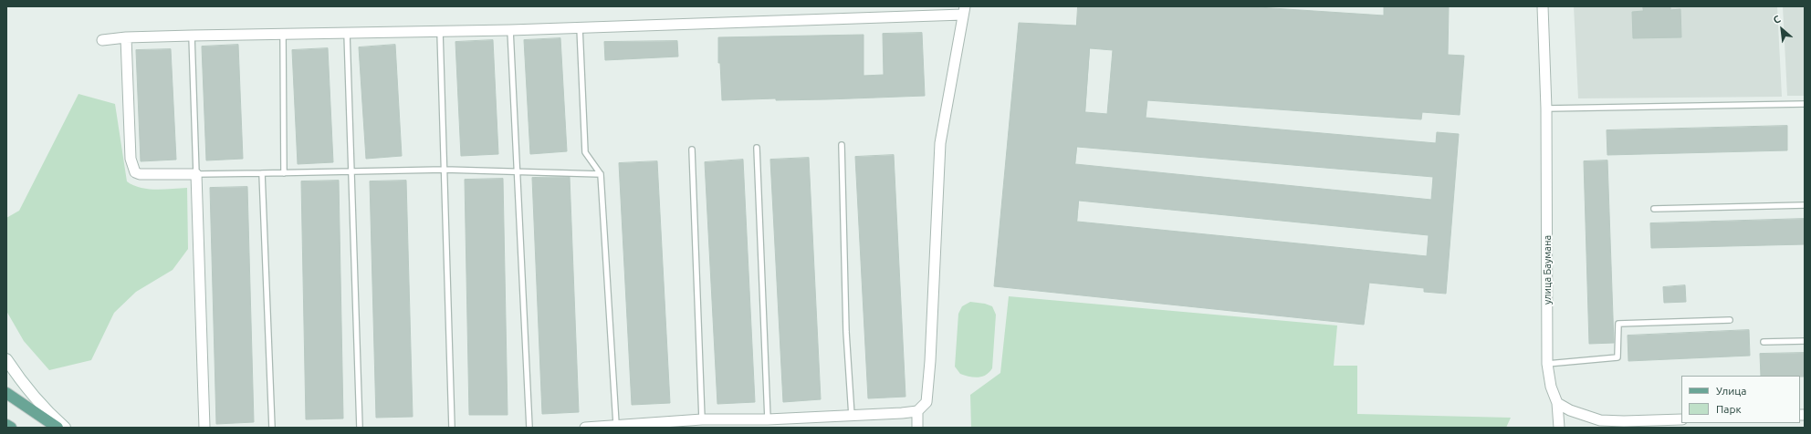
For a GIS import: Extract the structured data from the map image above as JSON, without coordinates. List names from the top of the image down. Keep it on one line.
{"streets":{"street":["улица Баумана"]},"legend":["Улица","Парк"],"north":"top left"}
